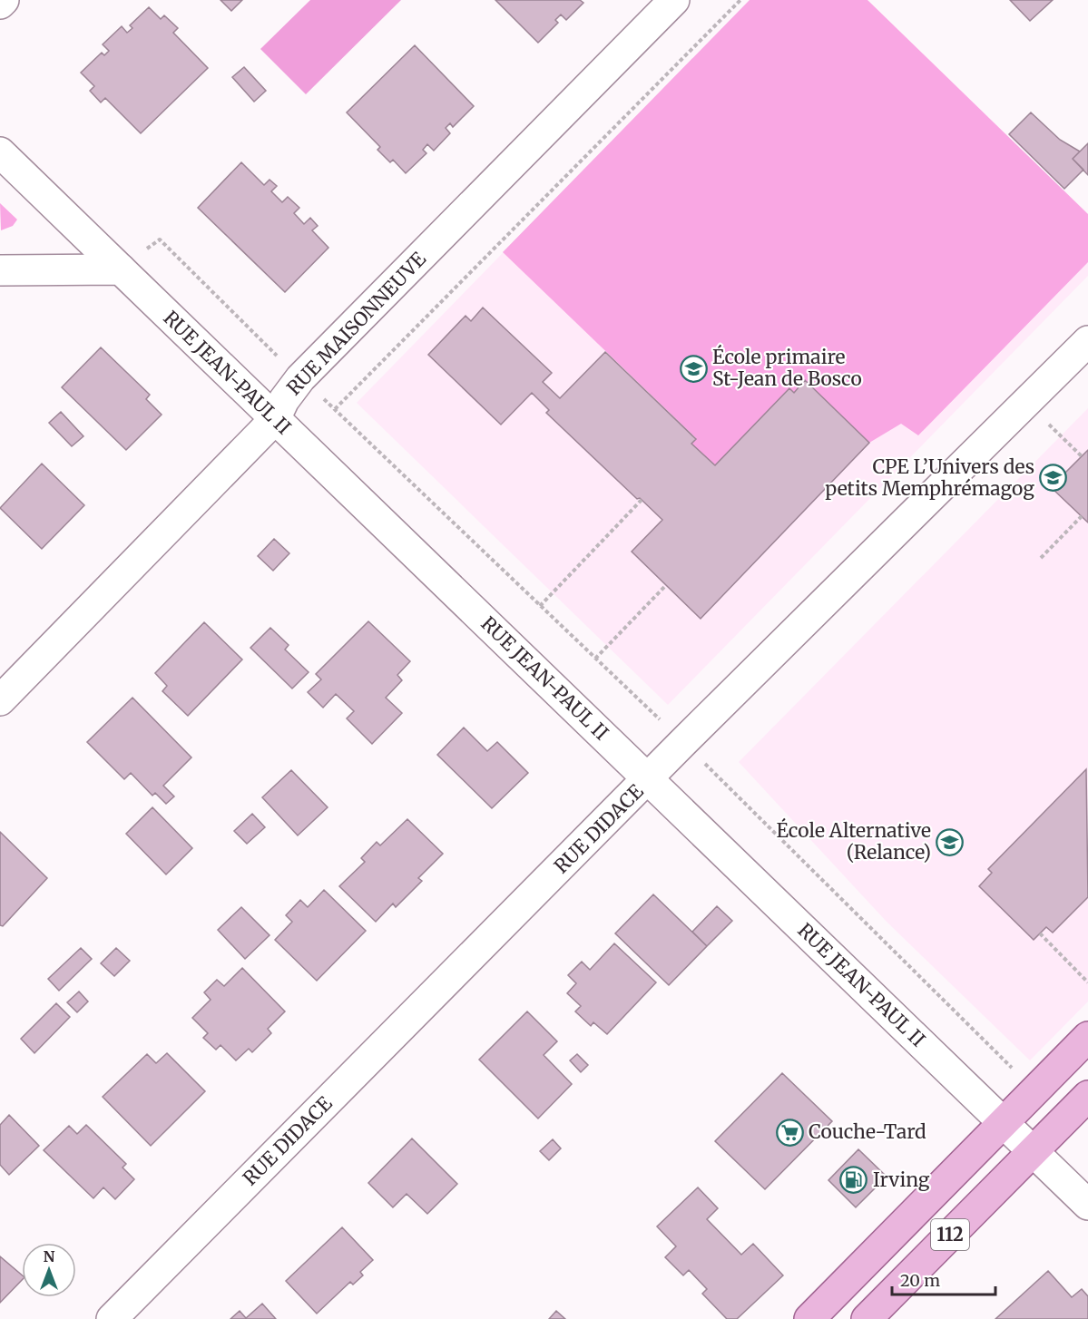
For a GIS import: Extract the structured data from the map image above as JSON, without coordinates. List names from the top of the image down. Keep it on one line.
{"streets":{"main road":["112"],"street":["RUE MAISONNEUVE","RUE JEAN-PAUL II","RUE DIDACE"]},"crossings":[["RUE MAISONNEUVE","RUE JEAN-PAUL II"],["RUE JEAN-PAUL II","RUE DIDACE"],["RUE JEAN-PAUL II","112"]],"places":{"school or university":["École primaire St-Jean de Bosco","CPE L’Univers des petits Memphrémagog","École Alternative (Relance)"],"supermarket":["Couche-Tard"],"fuel station":["Irving"]},"scale_bar":"20 m","north":"top"}
